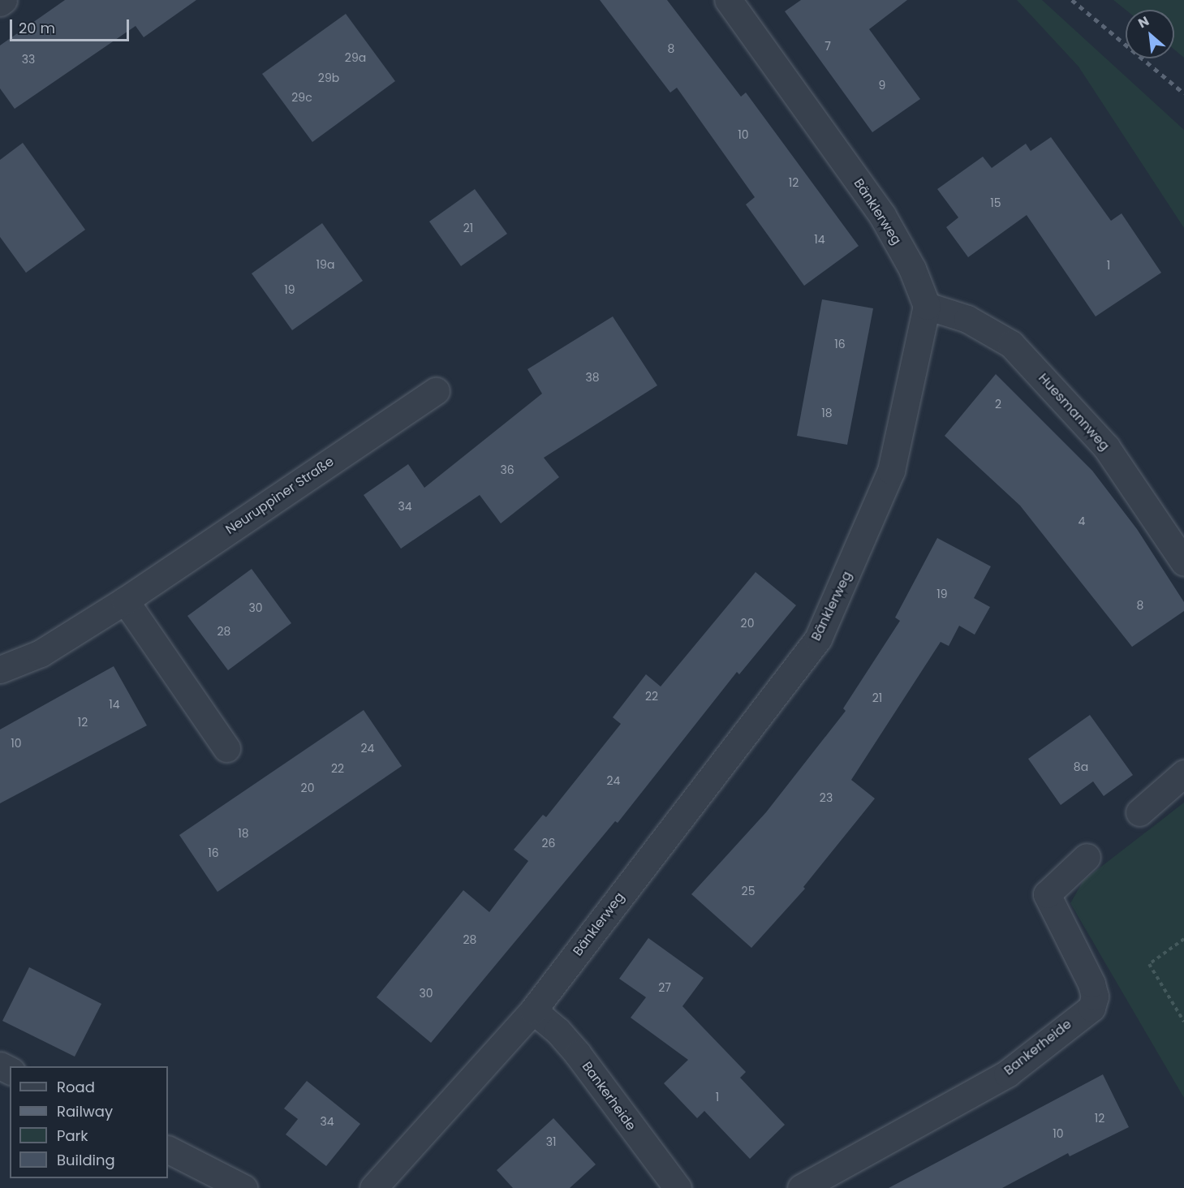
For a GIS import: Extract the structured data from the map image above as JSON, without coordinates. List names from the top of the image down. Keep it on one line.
{"streets":{"street":["Bänklerweg","Huesmannweg","Neuruppiner Straße","Bankerheide"]},"crossings":[["Bänklerweg","Huesmannweg"],["Bänklerweg","Bankerheide"]],"house_numbers":["7","8","29a","33","29b","9","29c","10","12","15","21","14","19a","1","19","16","38","2","18","36","34","4","19","8","30","20","28","22","21","14","12","10","24","8a","22","24","20","23","18","26","16","25","28","27","30","1","12","34","10","31"],"legend":["Road","Railway","Park","Building"],"scale_bar":"20 m","north":"top left"}
